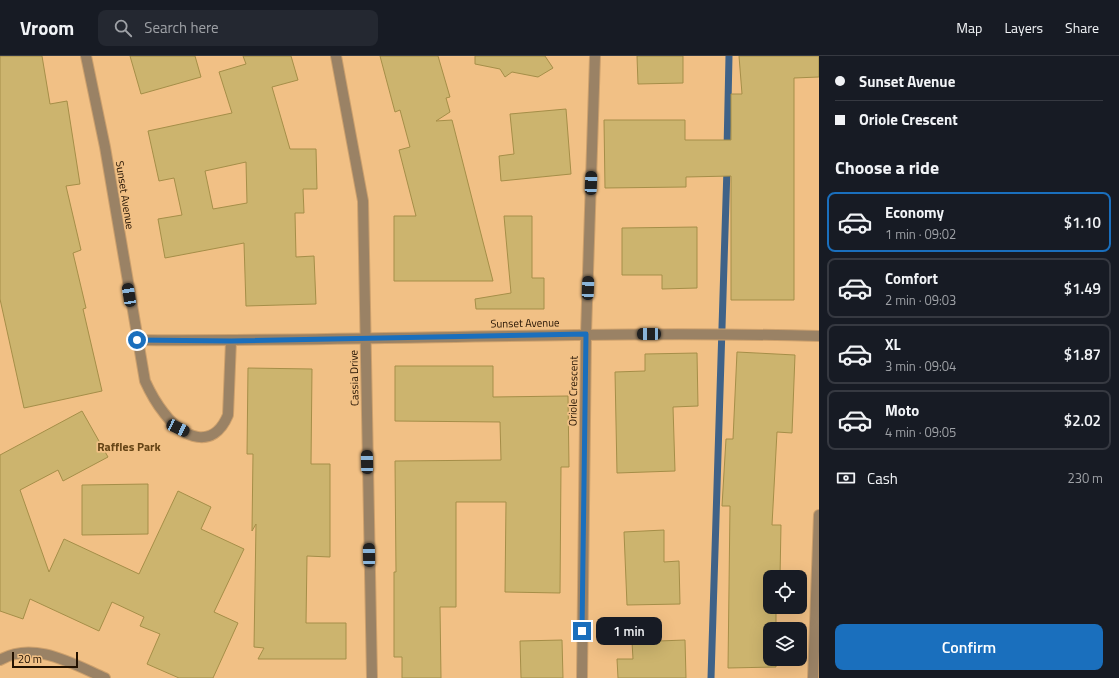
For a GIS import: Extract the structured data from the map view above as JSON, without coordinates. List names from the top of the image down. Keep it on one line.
{"streets":{"street":["Sunset Avenue","Cassia Drive","Oriole Crescent"]},"crossings":[["Sunset Avenue","Cassia Drive"],["Sunset Avenue","Oriole Crescent"]],"districts":["Raffles Park"],"scale_bar":"20 m","page":{"header":"Vroom","search":"Search here","nav":["Map","Layers","Share"],"banner":["Sunset Avenue","Oriole Crescent"],"heading":"Choose a ride","list":[{"name":"Economy","note":"1 min · 09:02","value":"$1.10"},{"name":"Comfort","note":"2 min · 09:03","value":"$1.49"},{"name":"XL","note":"3 min · 09:04","value":"$1.87"},{"name":"Moto","note":"4 min · 09:05","value":"$2.02"}],"pay":["Cash","230 m"],"buttons":"Confirm","bubble":"1 min","scale":"20 m"}}
